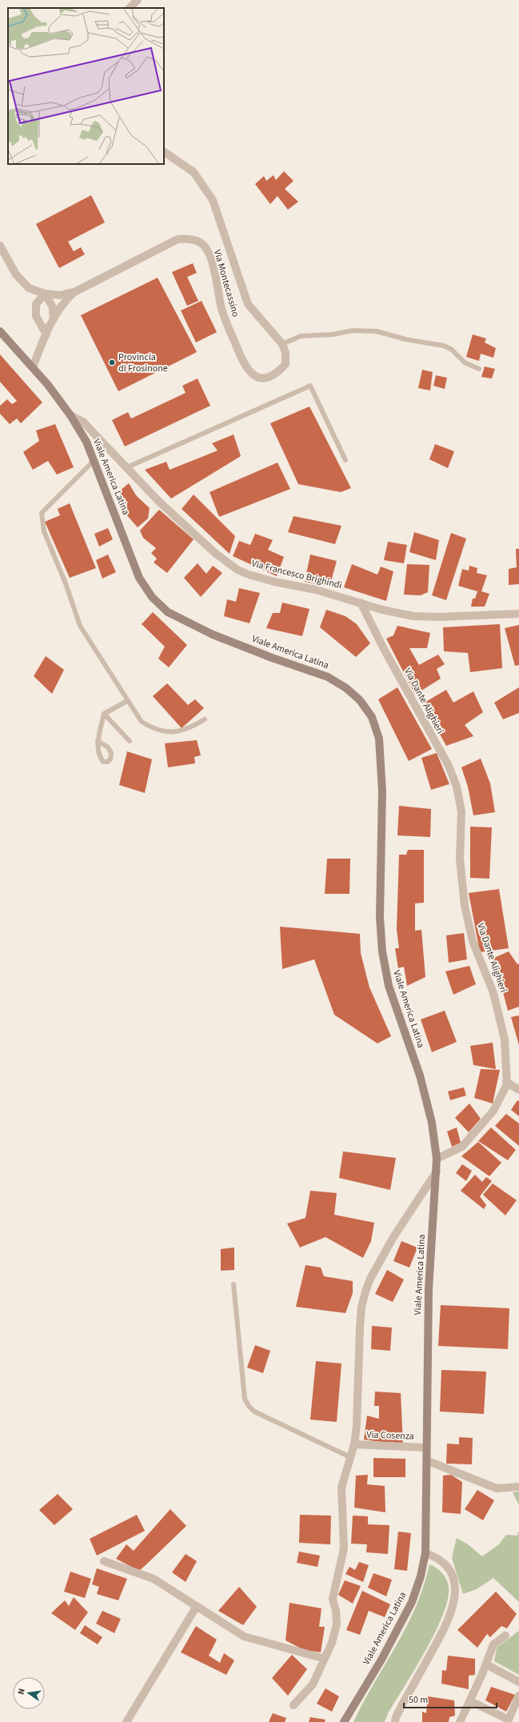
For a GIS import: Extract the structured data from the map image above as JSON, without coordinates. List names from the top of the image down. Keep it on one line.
{"streets":{"main road":["Viale America Latina"],"street":["Via Montecassino","Via Francesco Brighindi","Via Dante Alighieri","Via Cosenza"]},"crossings":[["Via Montecassino","Viale America Latina"],["Viale America Latina","Via Francesco Brighindi"],["Viale America Latina","Via Dante Alighieri"],["Viale America Latina","Via Cosenza"],["Via Francesco Brighindi","Via Dante Alighieri"]],"places":["Provincia di Frosinone"],"scale_bar":"50 m","north":"left"}
